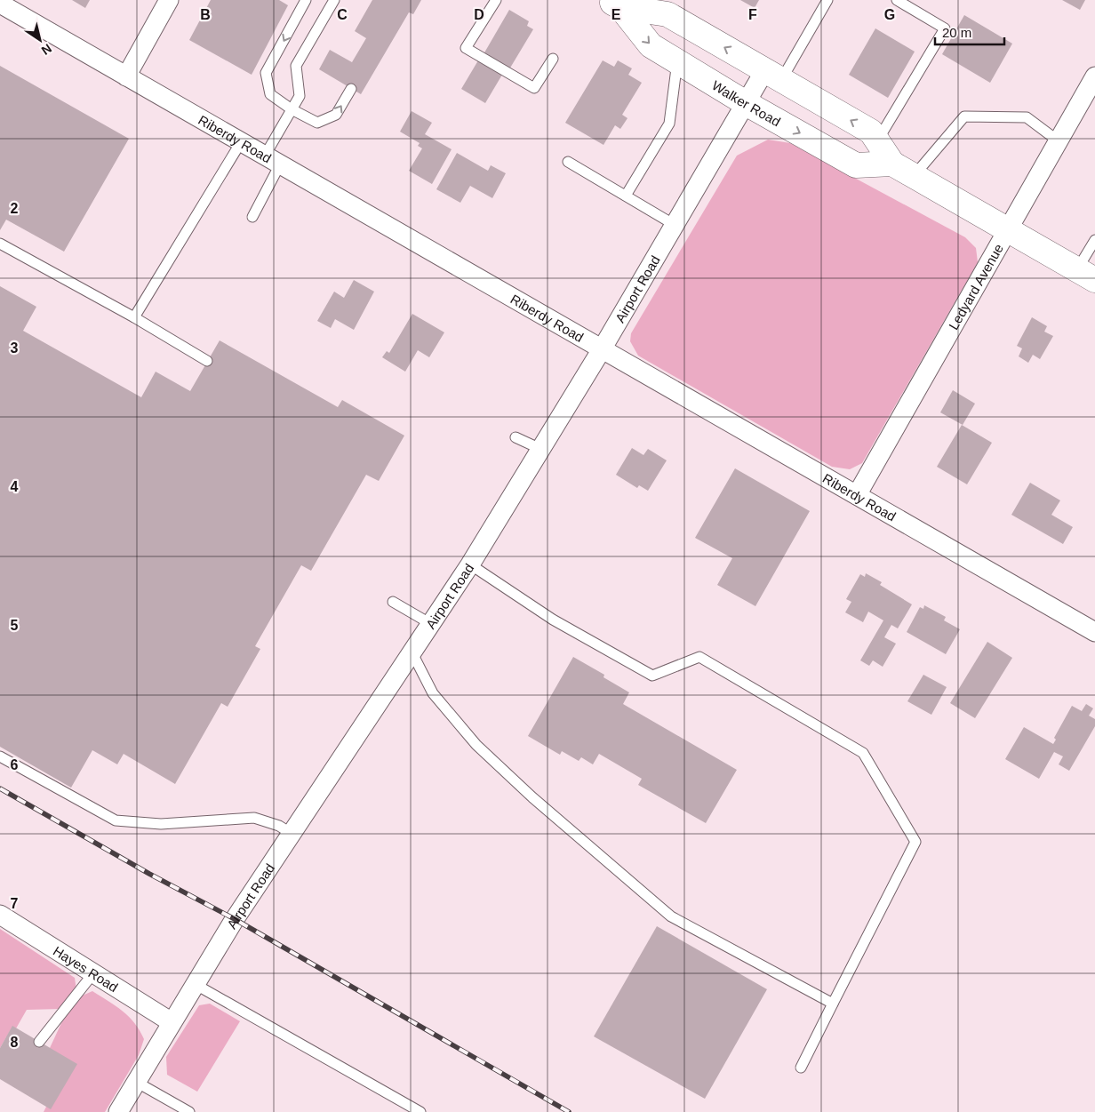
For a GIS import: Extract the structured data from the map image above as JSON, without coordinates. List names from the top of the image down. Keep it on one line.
{"streets":{"main road":["Walker Road"],"street":["Riberdy Road","Ledyard Avenue","Airport Road","Hayes Road"]},"crossings":[["Walker Road","Ledyard Avenue"],["Walker Road","Airport Road"],["Riberdy Road","Ledyard Avenue"],["Riberdy Road","Airport Road"],["Airport Road","Hayes Road"]],"scale_bar":"20 m","north":"bottom right","grid":{"columns":["B","C","D","E","F","G"],"rows":["2","3","4","5","6","7","8"]}}
